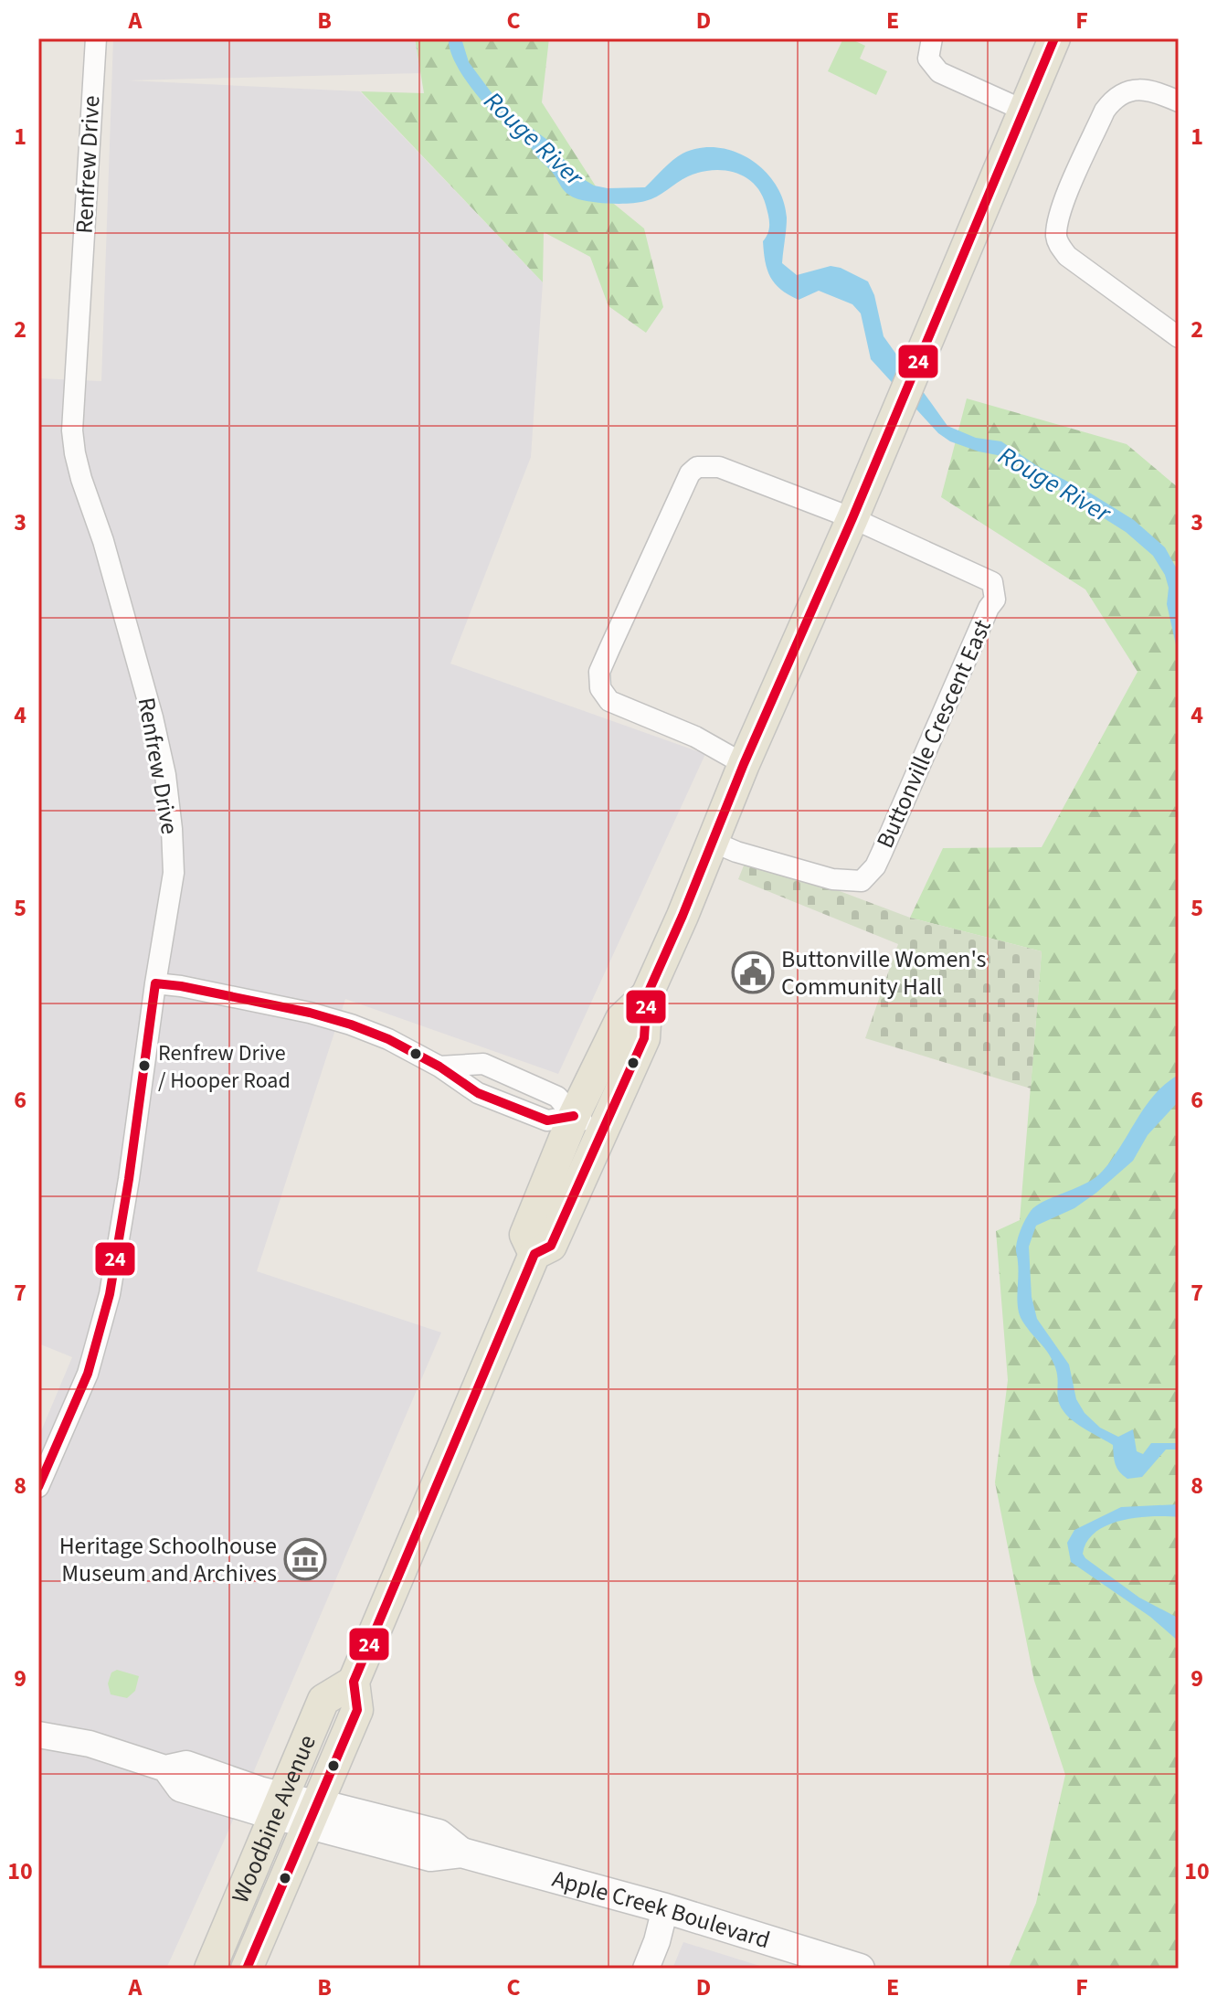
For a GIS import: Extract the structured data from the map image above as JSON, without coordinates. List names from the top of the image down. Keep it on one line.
{"streets":{"main road":["Woodbine Avenue","Apple Creek Boulevard"],"street":["Renfrew Drive","Buttonville Crescent East"]},"crossings":[["Buttonville Crescent East","Woodbine Avenue"],["Woodbine Avenue","Apple Creek Boulevard"]],"water":["Rouge River"],"places":{"public building":["Buttonville Women's Community Hall"],"other":["Renfrew Drive / Hooper Road"],"museum":["Heritage Schoolhouse Museum and Archives"]},"lines":["transit line 24"],"grid":{"columns":["A","B","C","D","E","F"],"rows":["1","2","3","4","5","6","7","8","9","10"]}}
